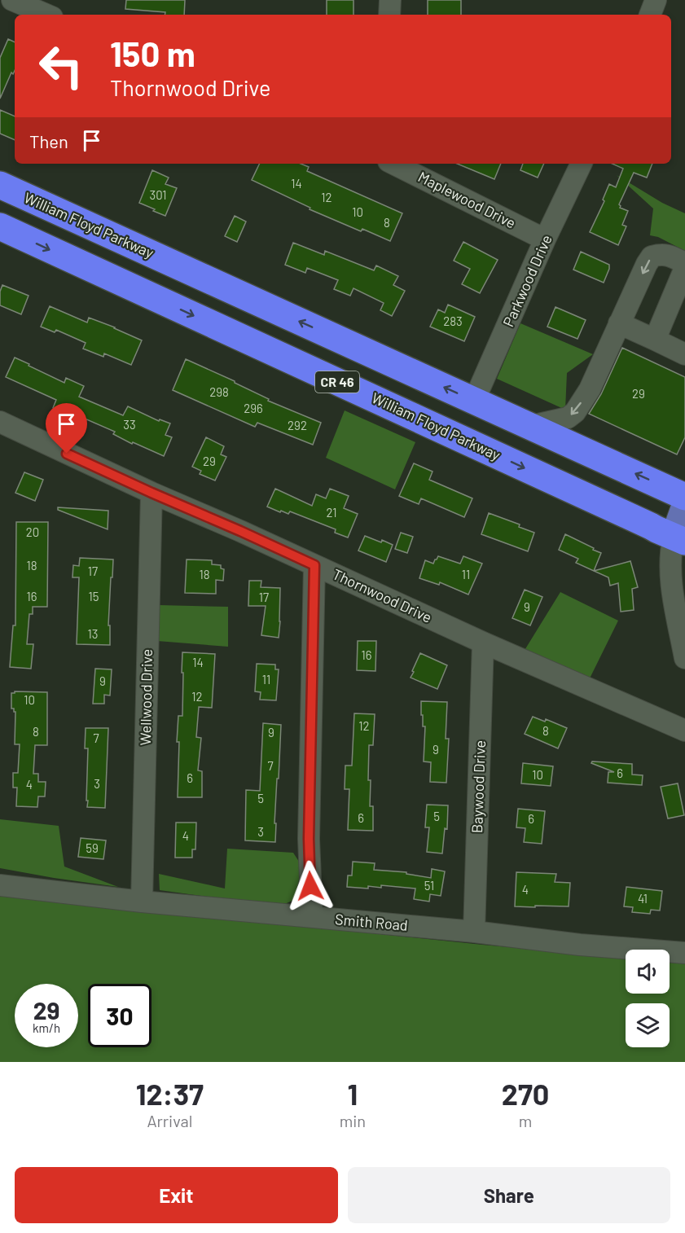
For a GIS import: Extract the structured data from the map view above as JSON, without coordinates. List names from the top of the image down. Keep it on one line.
{"streets":{"highway":["William Floyd Parkway","CR 46"],"street":["Maplewood Drive","Parkwood Drive","Thornwood Drive","Wellwood Drive","Baywood Drive","Smith Road"]},"crossings":[["Maplewood Drive","Parkwood Drive"],["William Floyd Parkway","Parkwood Drive"],["Thornwood Drive","Wellwood Drive"],["Thornwood Drive","Baywood Drive"],["Wellwood Drive","Smith Road"],["Baywood Drive","Smith Road"]],"house_numbers":["14","301","12","10","8","283","298","29","296","33","292","29","21","20","18","17","18","11","16","15","17","9","13","16","14","11","9","12","10","12","8","8","9","7","9","7","6","10","6","3","4","5","5","6","6","3","4","59","51","4","41"],"page":{"turn":["150 m","Thornwood Drive"],"then":"Then","speed":"29 km/h","limit":"30","eta":["12:37","Arrival","1","min","270","m"],"buttons":["Exit","Share"]}}
